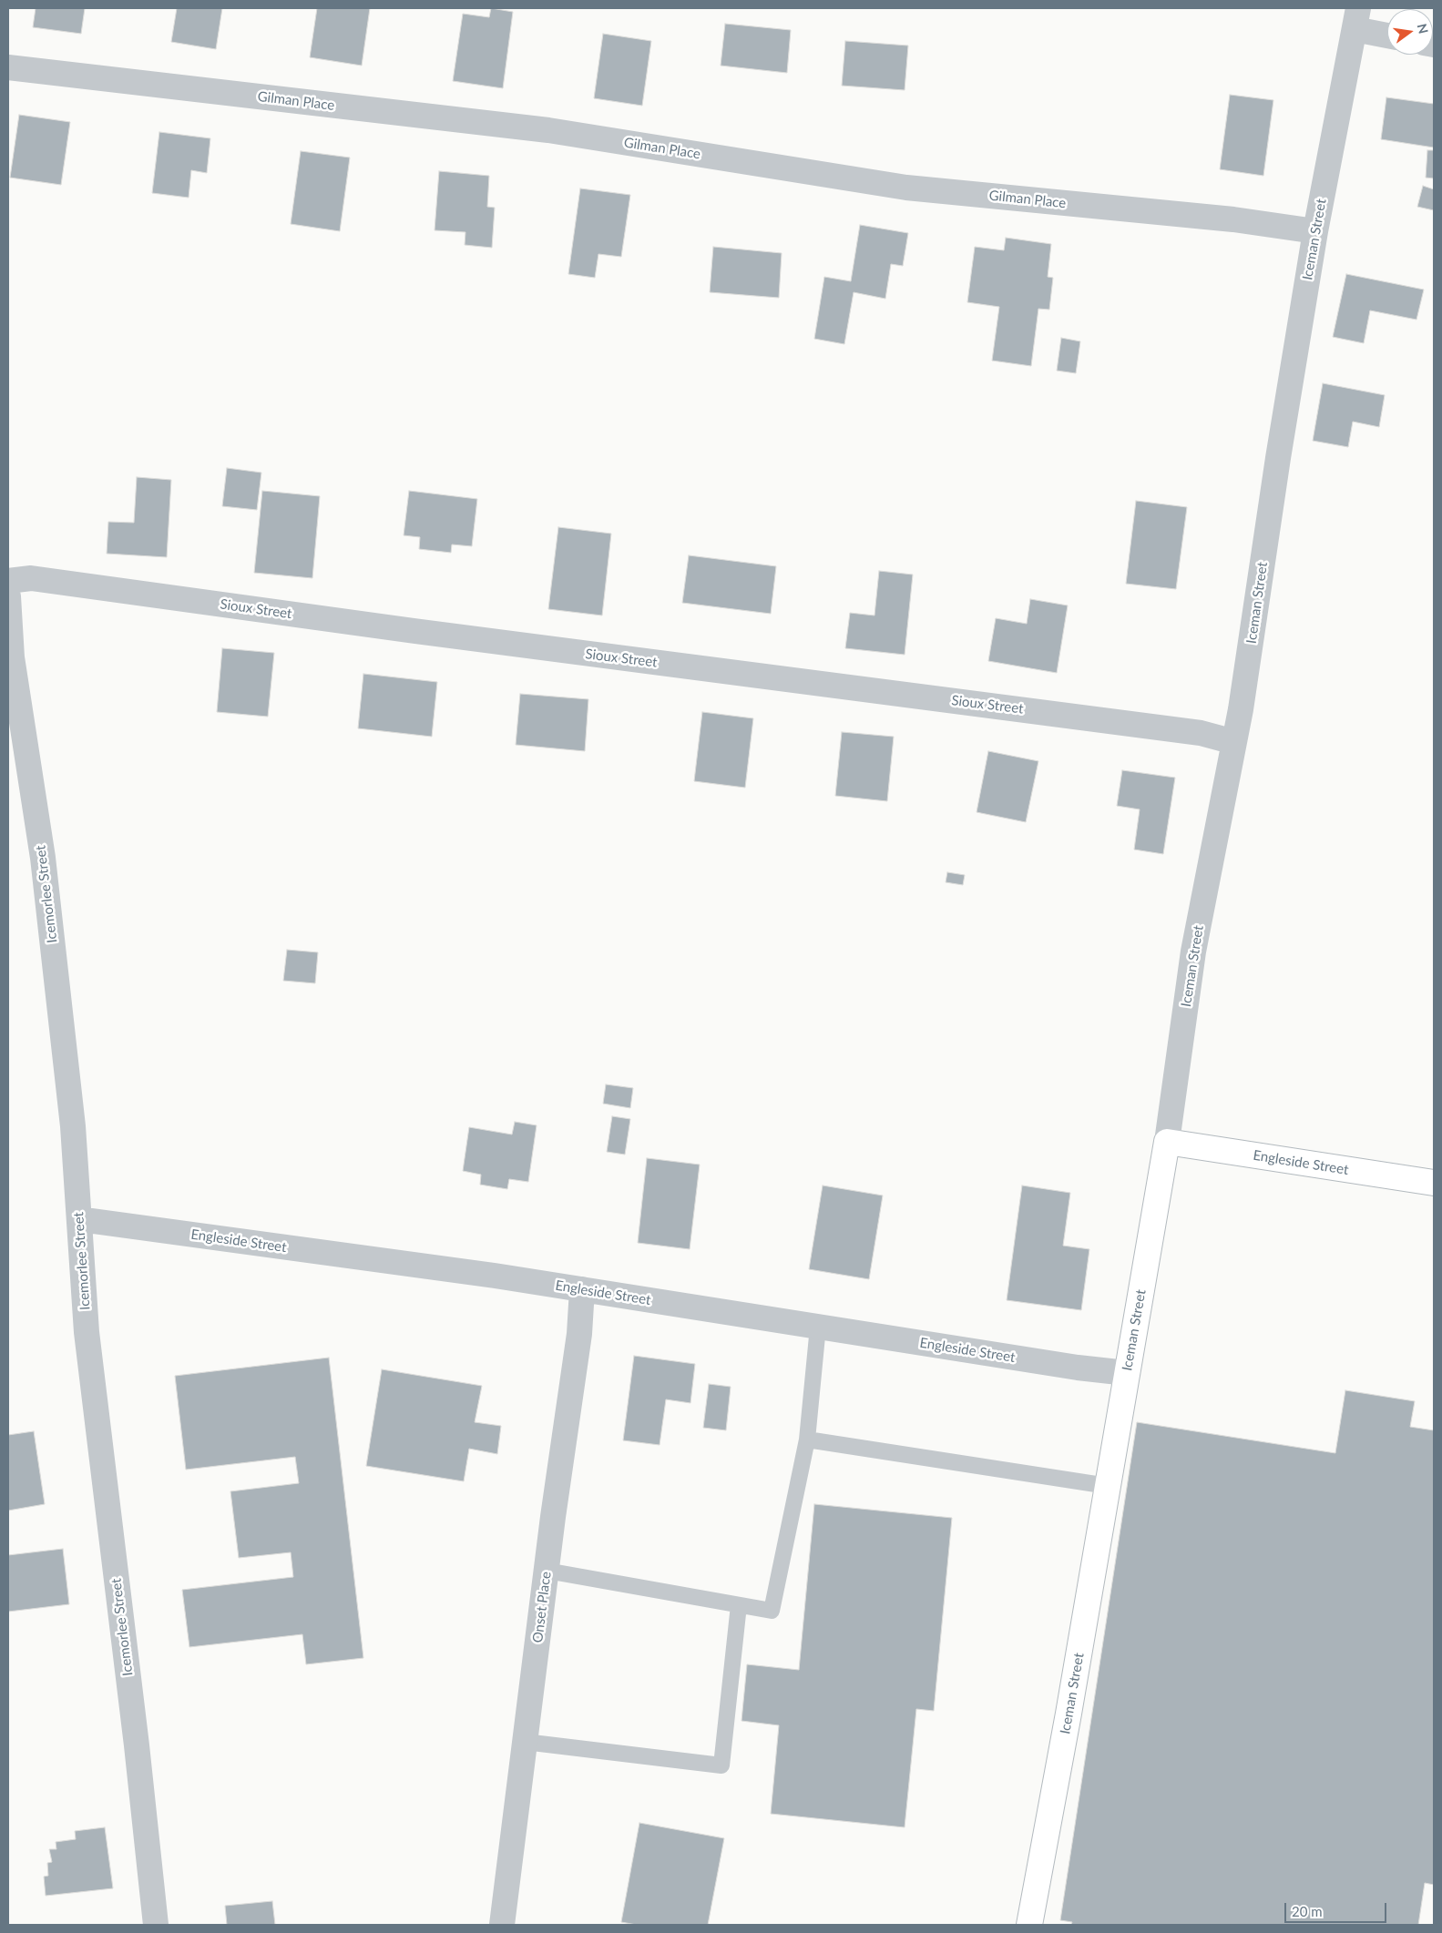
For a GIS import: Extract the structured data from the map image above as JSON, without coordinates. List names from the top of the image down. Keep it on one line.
{"streets":{"main road":["Iceman Street","Engleside Street"],"street":["Gilman Place","Sioux Street","Icemorlee Street","Onset Place"]},"crossings":[["Gilman Place","Iceman Street"],["Iceman Street","Sioux Street"],["Iceman Street","Engleside Street"],["Icemorlee Street","Engleside Street"],["Engleside Street","Onset Place"]],"scale_bar":"20 m","north":"right"}
